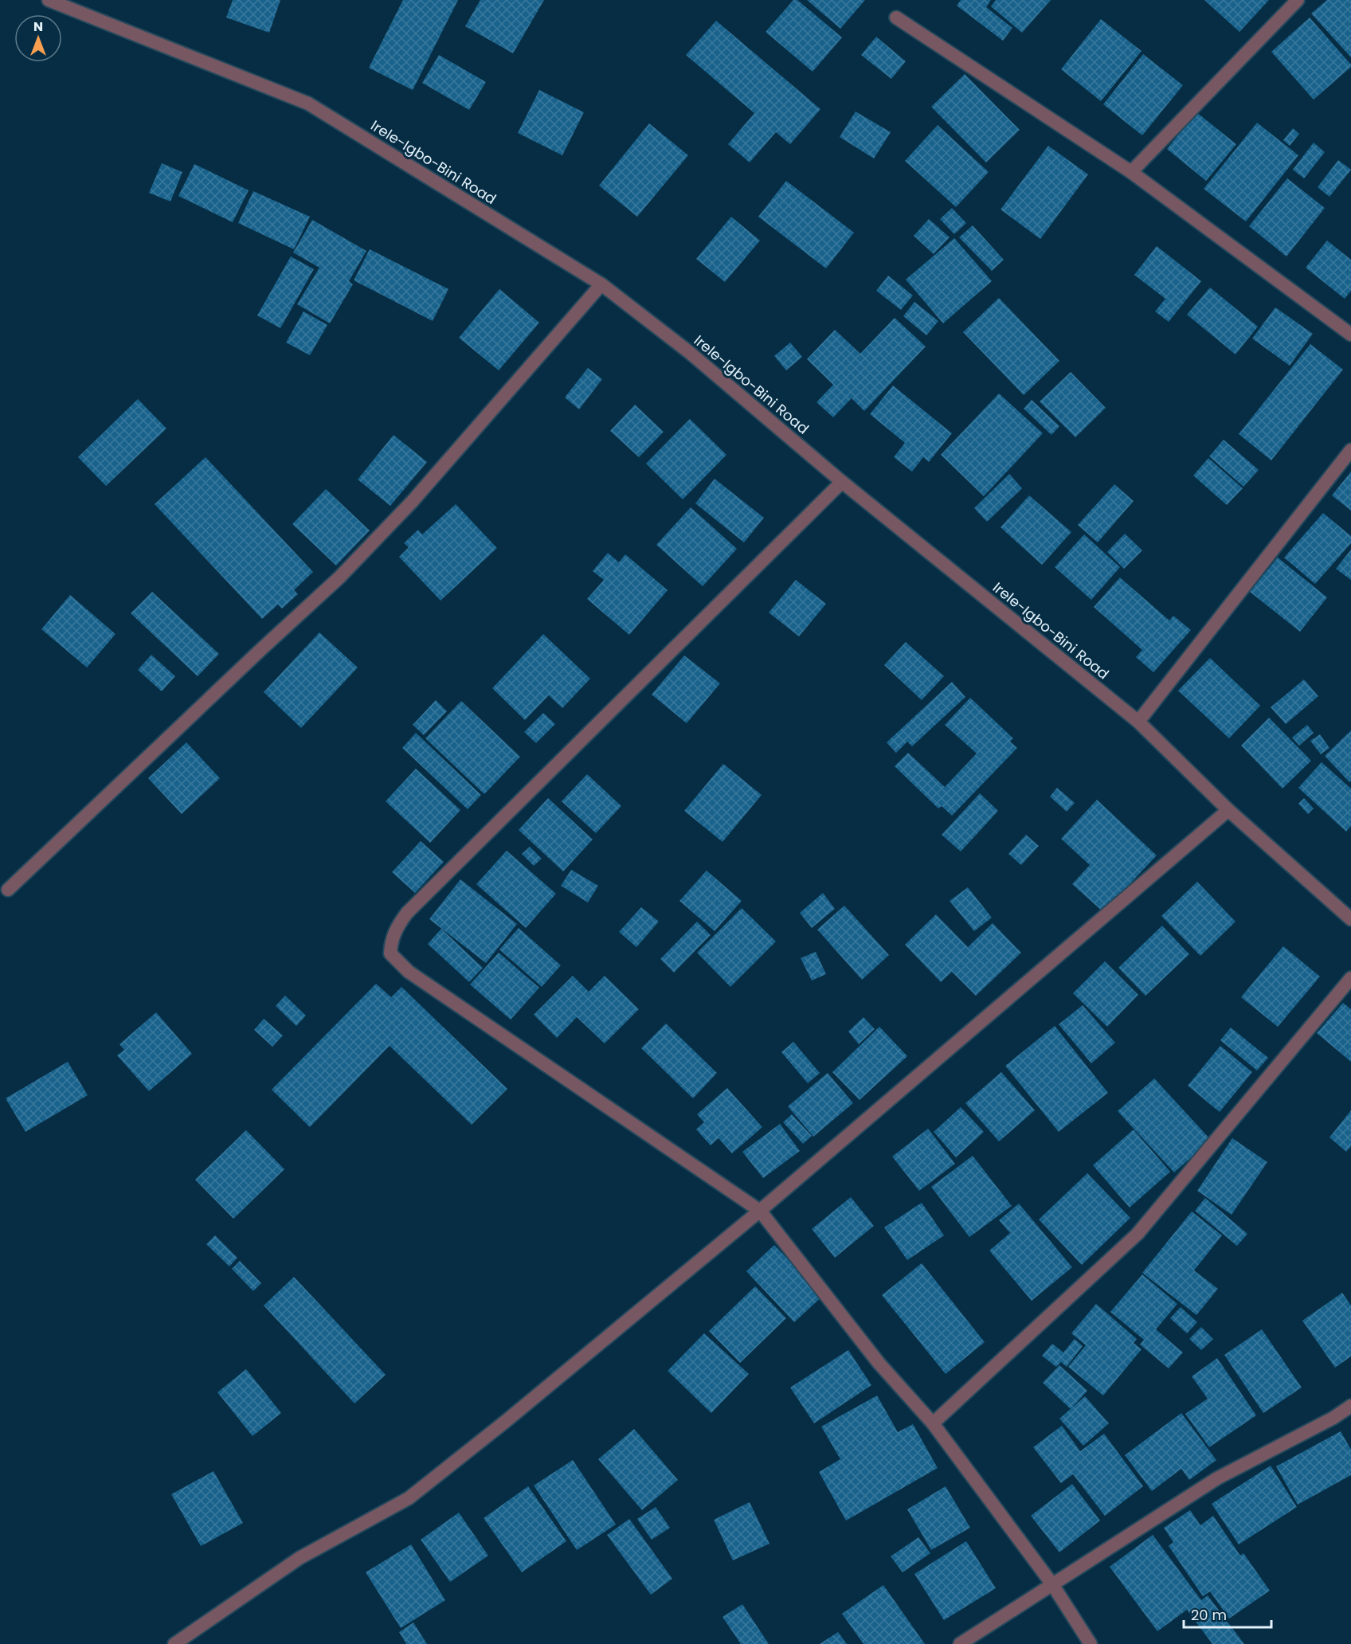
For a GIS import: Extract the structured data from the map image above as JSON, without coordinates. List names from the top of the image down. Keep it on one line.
{"streets":{"street":["Irele-Igbo-Bini Road"]},"scale_bar":"20 m","north":"top"}
